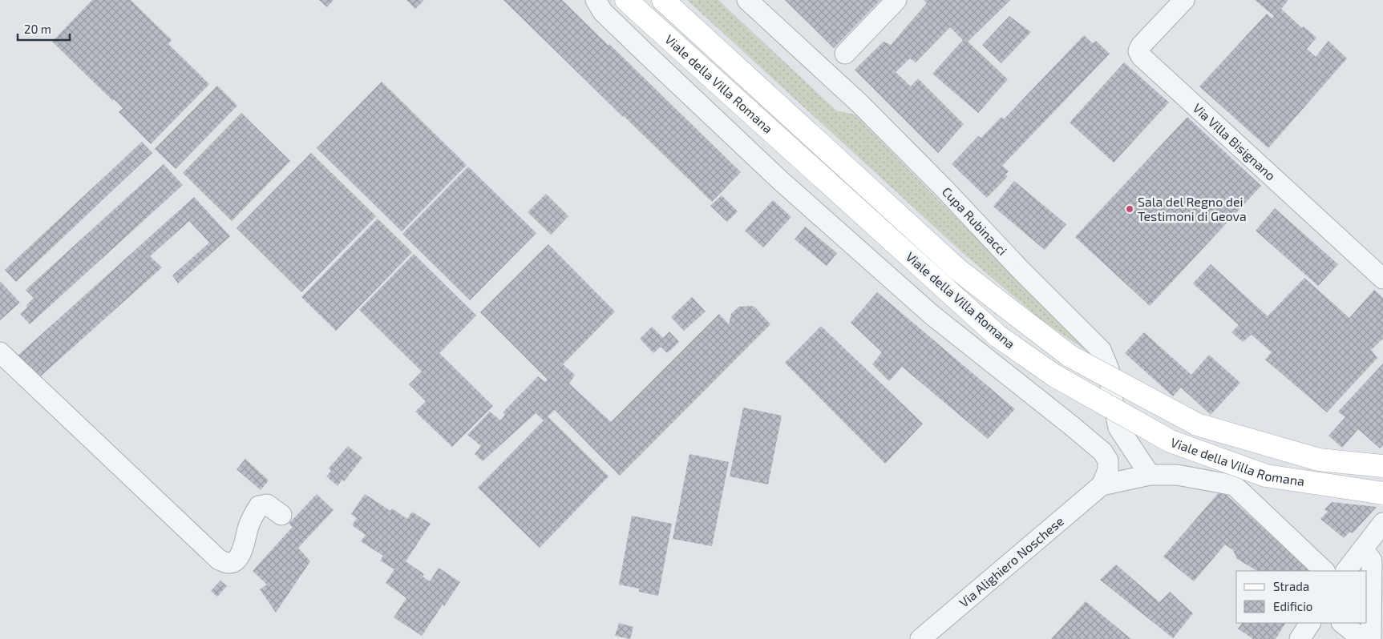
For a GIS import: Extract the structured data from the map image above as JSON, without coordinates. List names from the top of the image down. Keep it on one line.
{"streets":{"main road":["Viale della Villa Romana"],"street":["Via Villa Bisignano","Cupa Rubinacci","Via Alighiero Noschese"]},"places":["Sala del Regno dei Testimoni di Geova"],"legend":["Strada","Edificio"],"scale_bar":"20 m"}
